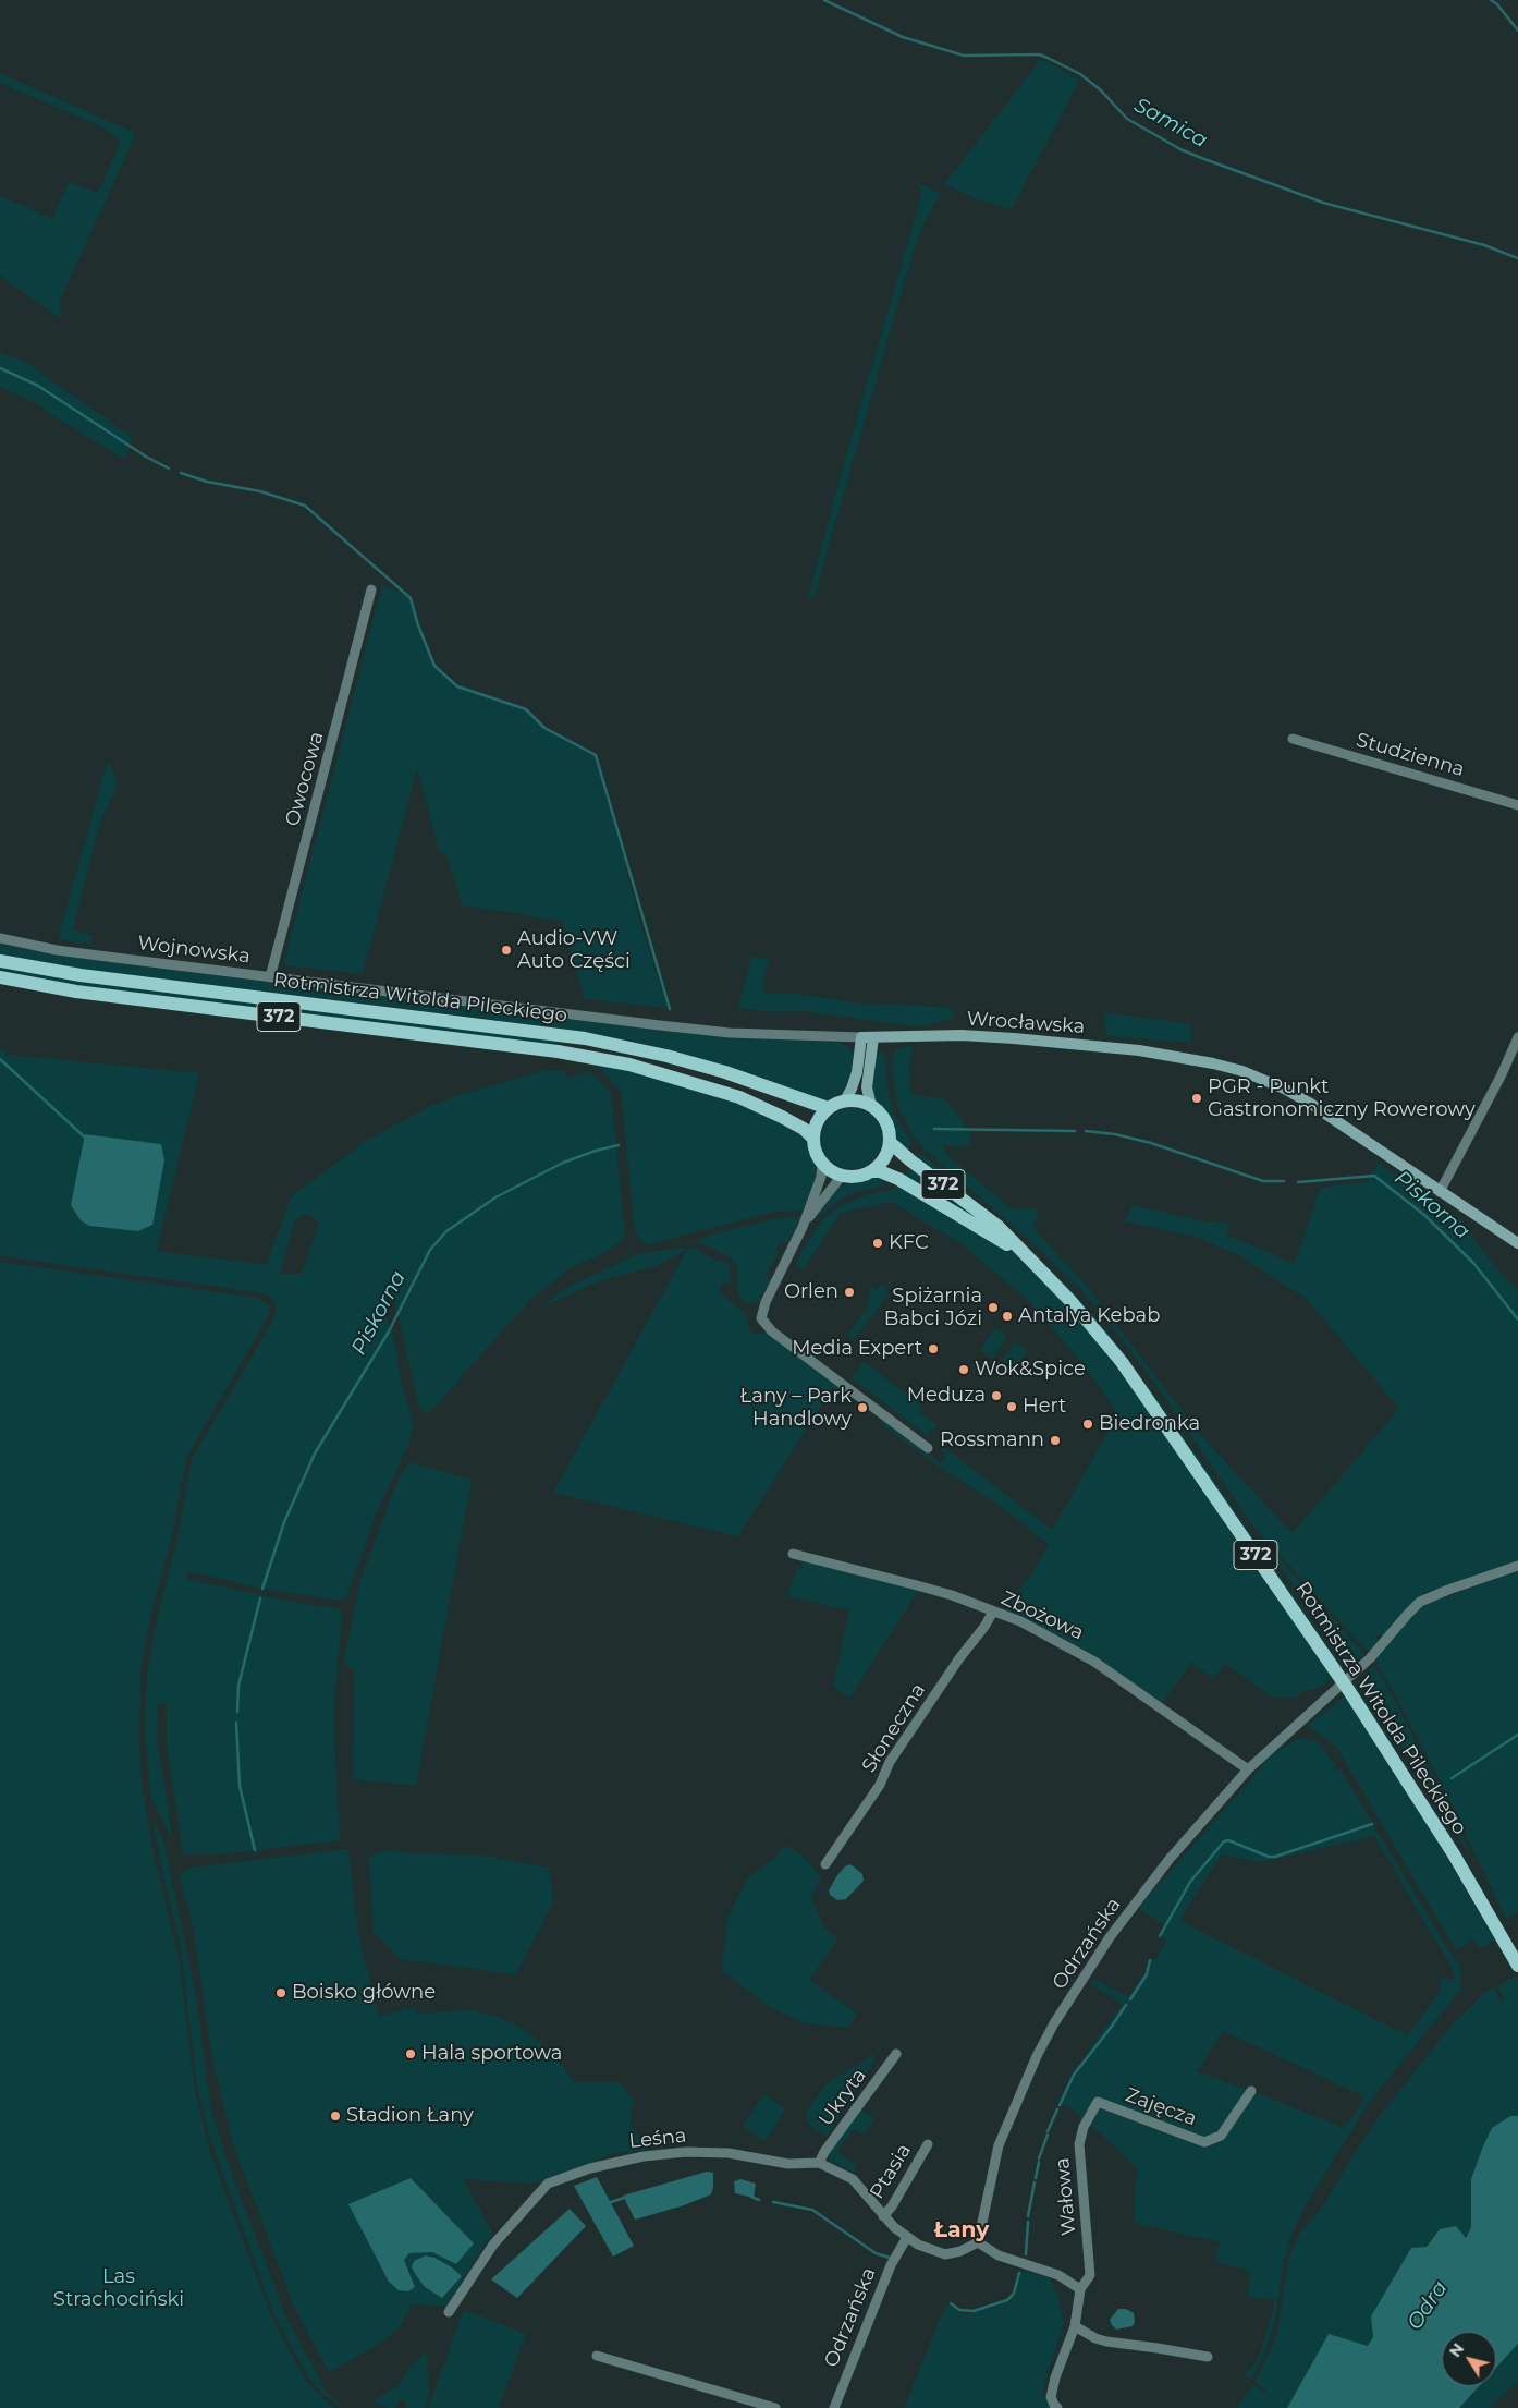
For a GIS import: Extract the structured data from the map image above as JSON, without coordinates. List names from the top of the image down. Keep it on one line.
{"streets":{"main road":["Rotmistrza Witolda Pileckiego","372","Wrocławska"],"street":["Studzienna","Owocowa","Wojnowska","Zbożowa","Słoneczna","Odrzańska","Ukryta","Zajęcza","Leśna","Ptasia","Wałowa"]},"crossings":[["Owocowa","Wojnowska"],["Wojnowska","Wrocławska"],["Rotmistrza Witolda Pileckiego","372"],["Zbożowa","Słoneczna"],["Zbożowa","Odrzańska"],["Odrzańska","Leśna"],["Ukryta","Leśna"],["Zajęcza","Wałowa"],["Leśna","Ptasia"]],"districts":["Łany"],"water":["Samica","Piskorna","Odra"],"parks":["Las Strachociński"],"places":["Audio-VW Auto Części","PGR - Punkt Gastronomiczny Rowerowy","KFC","Orlen","Spiżarnia Babci Józi","Antalya Kebab","Media Expert","Wok&Spice","Meduza","Hert","Łany – Park Handlowy","Biedronka","Rossmann","Boisko główne","Hala sportowa","Stadion Łany"],"north":"top left"}
